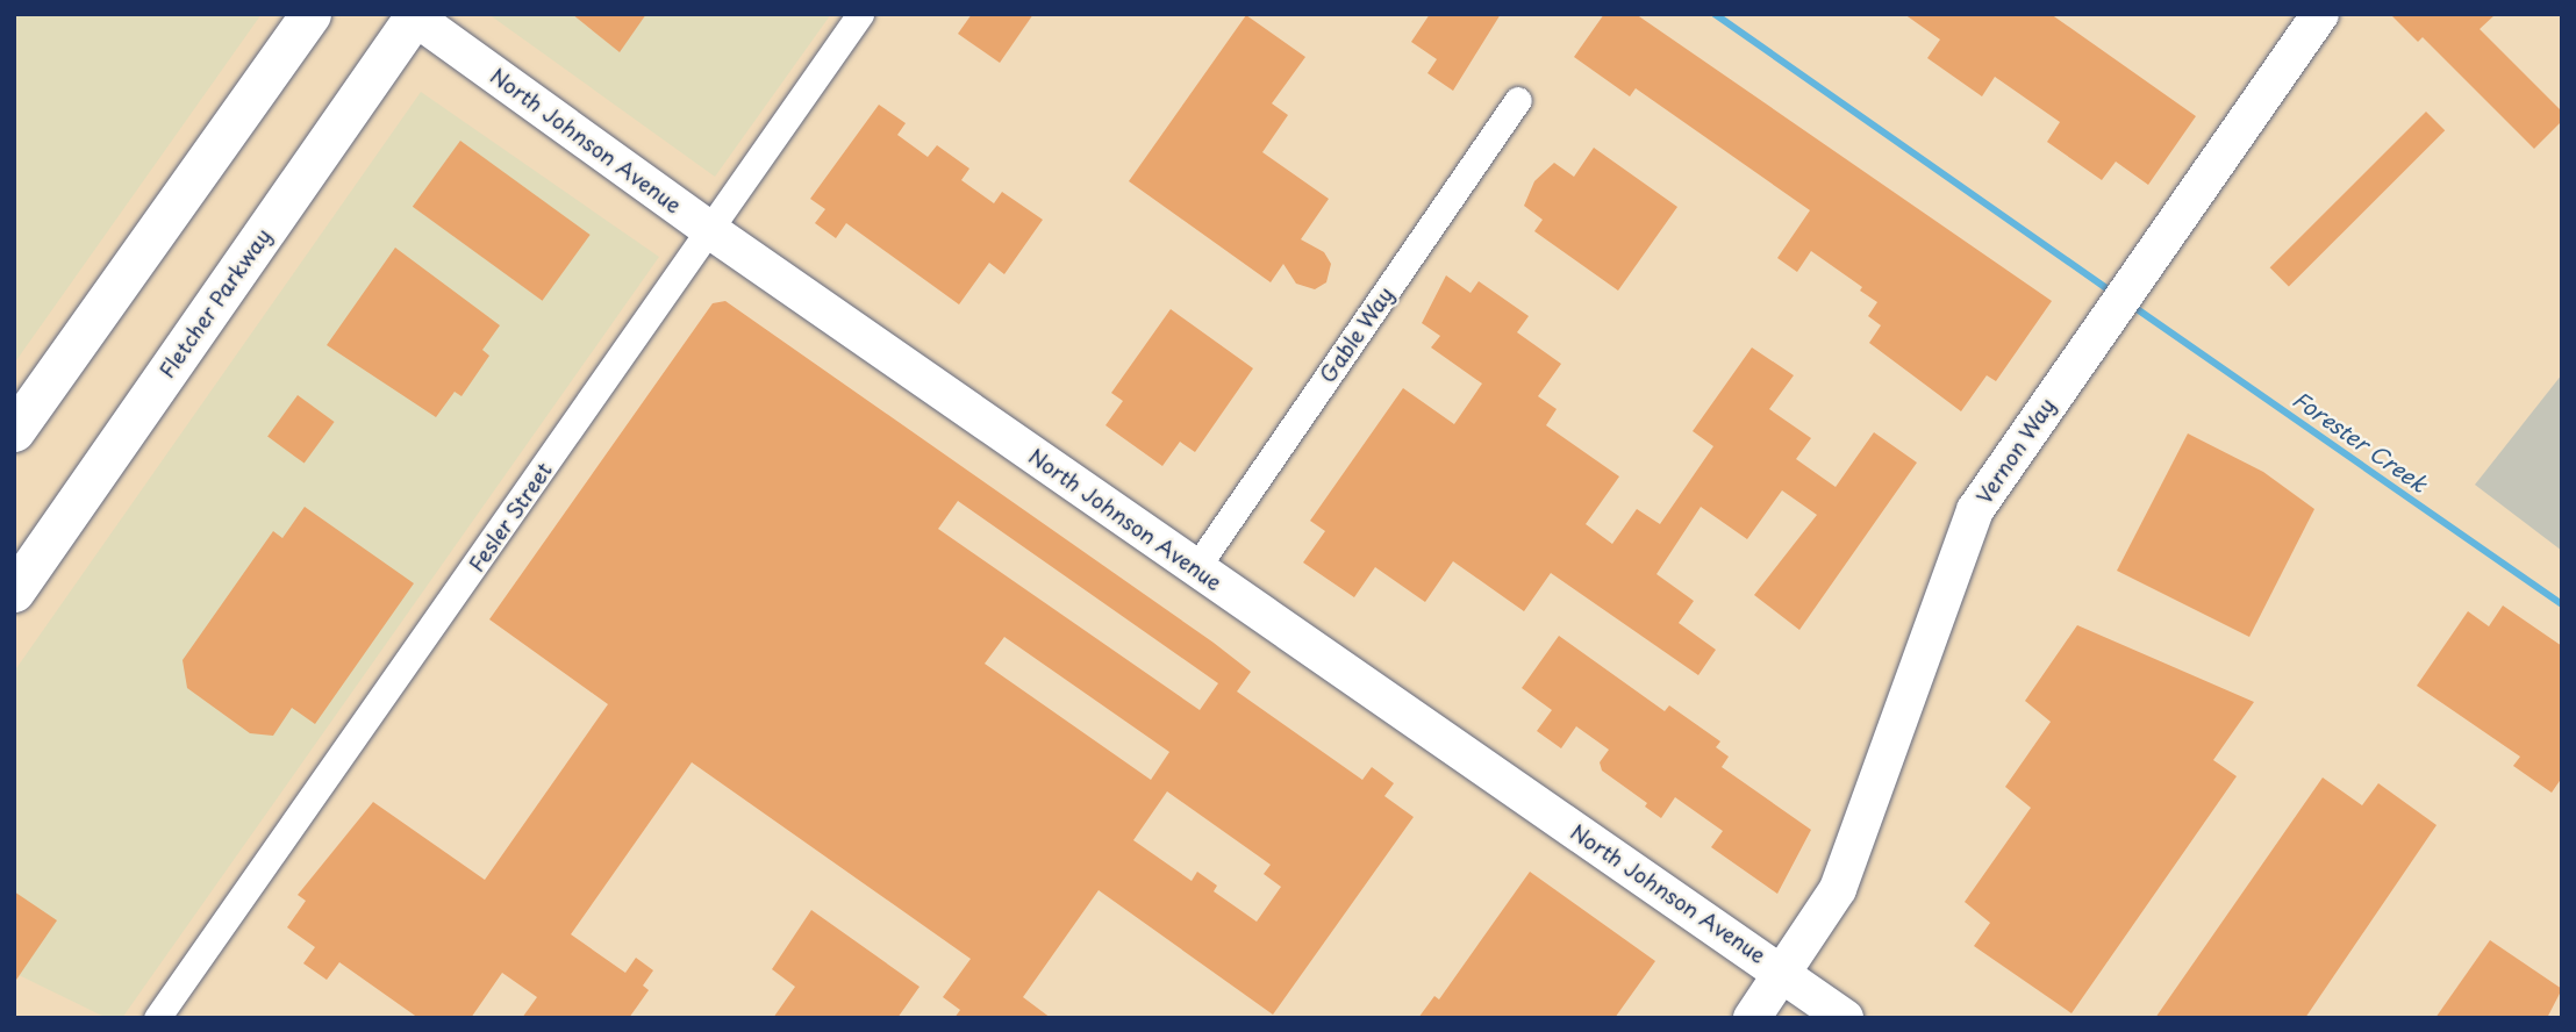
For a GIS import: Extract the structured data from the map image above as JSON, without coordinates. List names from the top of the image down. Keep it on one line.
{"streets":{"main road":["North Johnson Avenue","Fletcher Parkway","Vernon Way"],"street":["Gable Way","Fesler Street"]},"crossings":[["North Johnson Avenue","Fletcher Parkway"],["North Johnson Avenue","Gable Way"],["North Johnson Avenue","Vernon Way"],["North Johnson Avenue","Fesler Street"]],"water":["Forester Creek"]}
